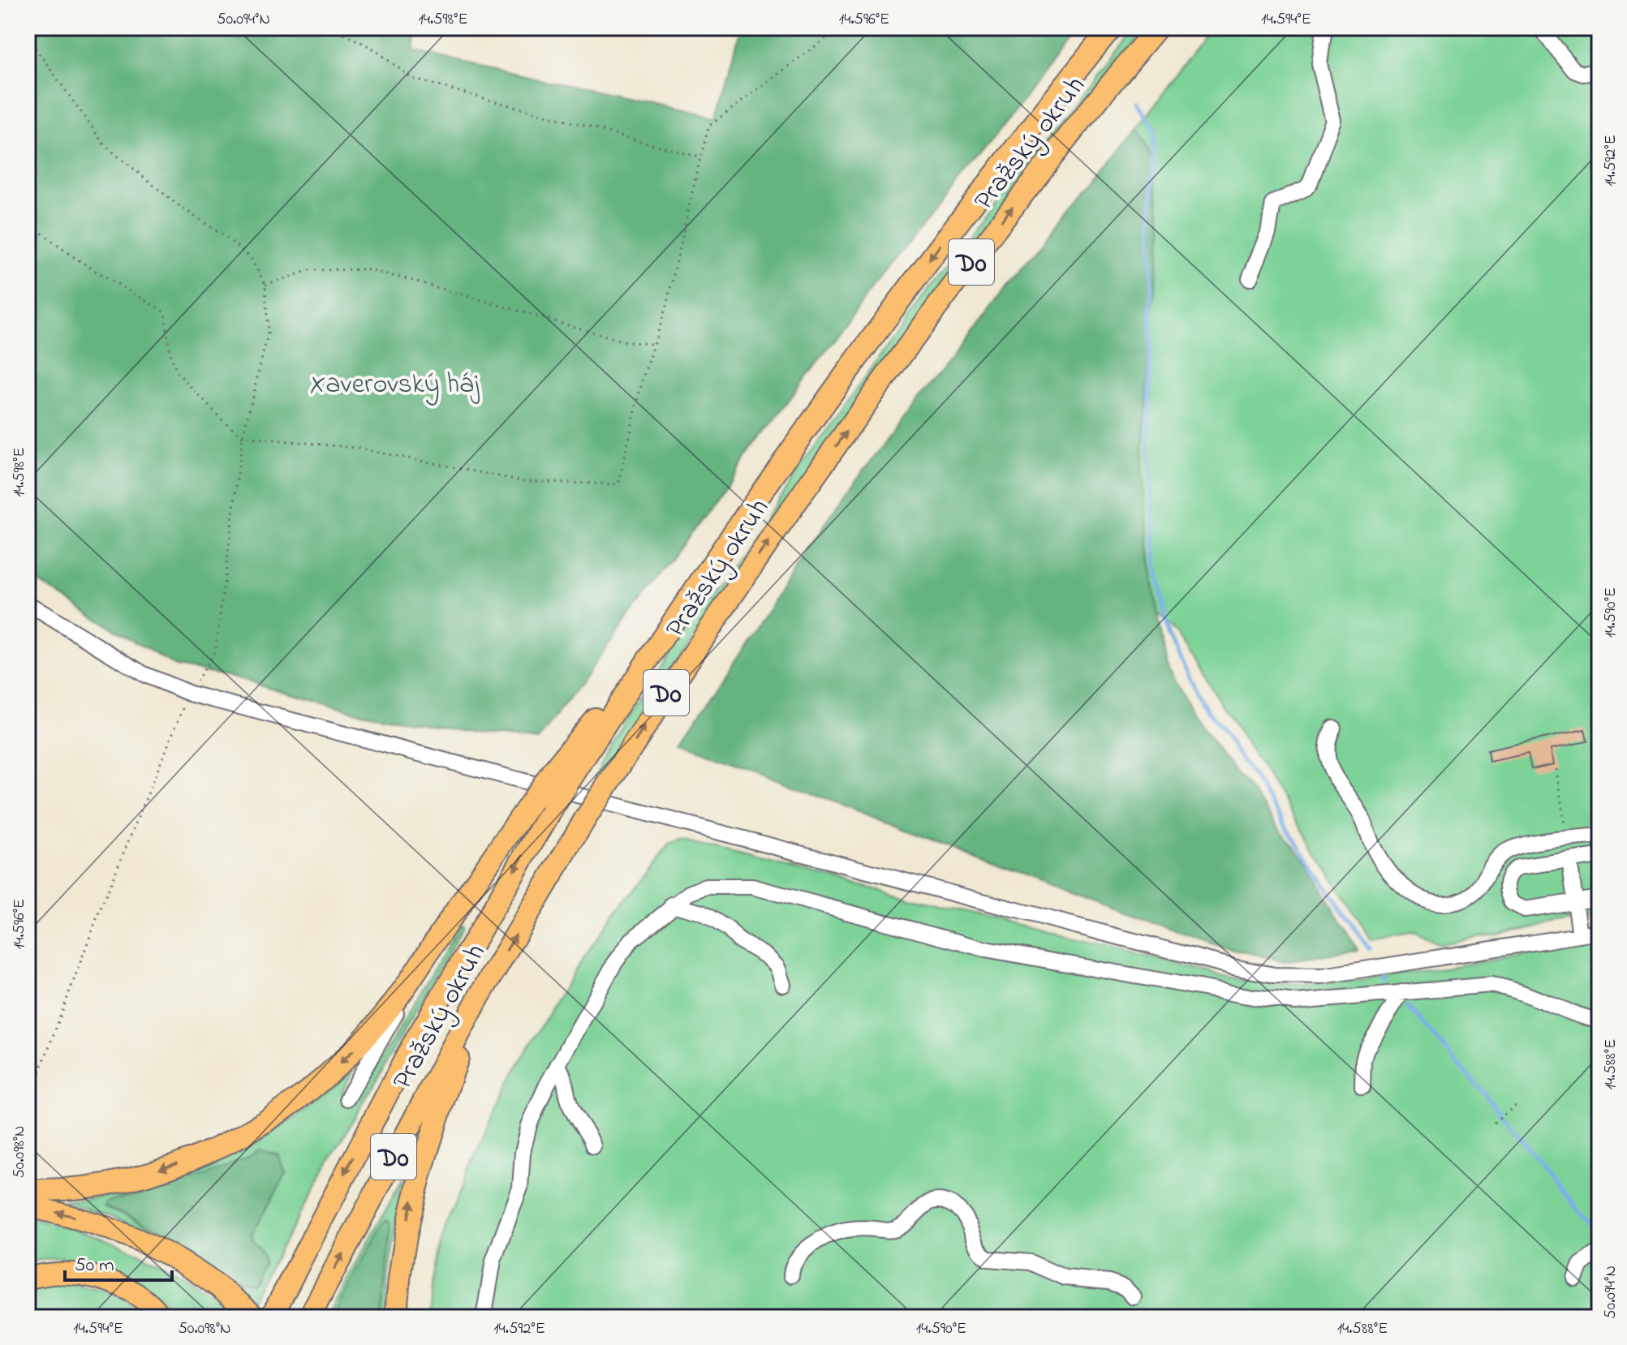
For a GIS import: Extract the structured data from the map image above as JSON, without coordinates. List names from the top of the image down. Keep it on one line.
{"streets":{"highway":["Pražský okruh","D0"]},"parks":["Xaverovský háj"],"scale_bar":"50 m","coordinates":["50.094°N","14.598°E","14.596°E","14.594°E","14.592°E","14.590°E","14.588°E","50.098°N"]}
